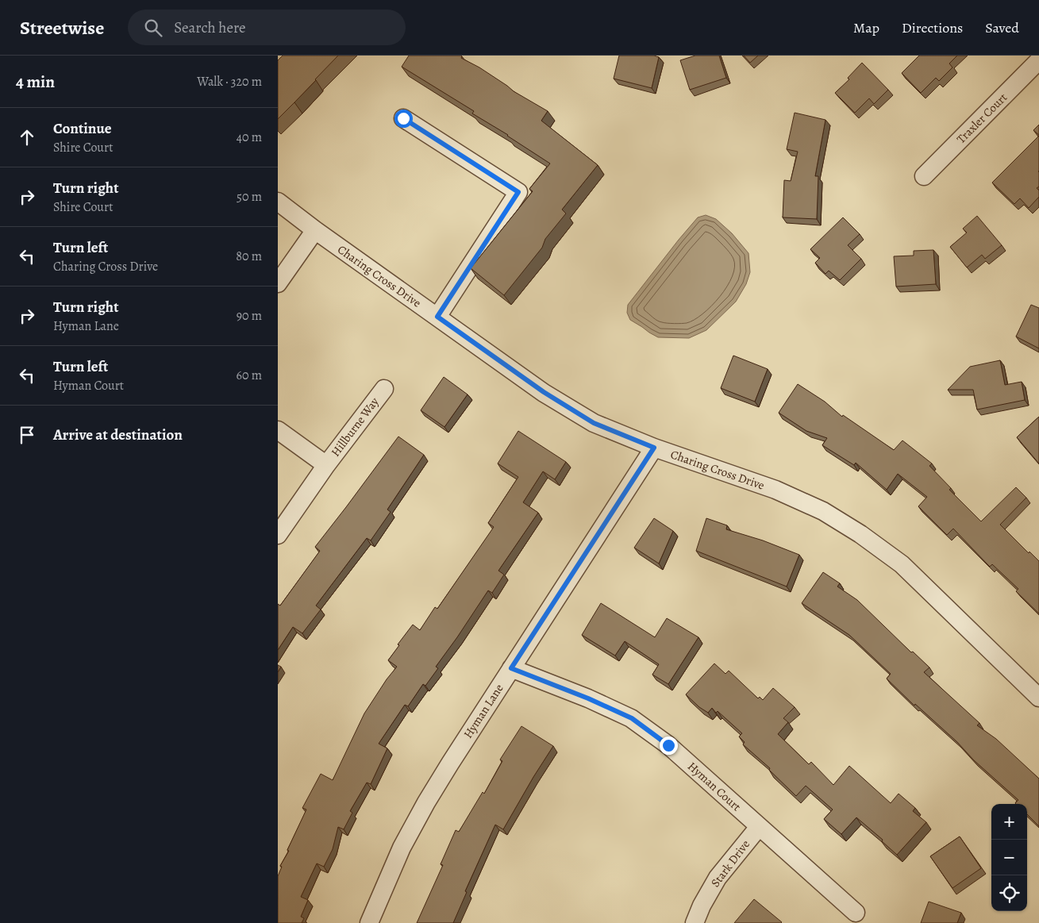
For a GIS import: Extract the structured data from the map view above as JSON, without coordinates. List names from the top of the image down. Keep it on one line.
{"streets":{"street":["Traxler Court","Charing Cross Drive","Hillburne Way","Hyman Lane","Hyman Court","Stark Drive"]},"crossings":[["Charing Cross Drive","Hyman Lane"],["Hyman Lane","Hyman Court"],["Hyman Court","Stark Drive"]],"page":{"header":"Streetwise","search":"Search here","nav":["Map","Directions","Saved"],"heading":["4 min","Walk · 320 m"],"list":[["Continue","Shire Court","40 m"],["Turn right","Shire Court","50 m"],["Turn left","Charing Cross Drive","80 m"],["Turn right","Hyman Lane","90 m"],["Turn left","Hyman Court","60 m"],"Arrive at destination"],"map_buttons":["+","−"]}}
